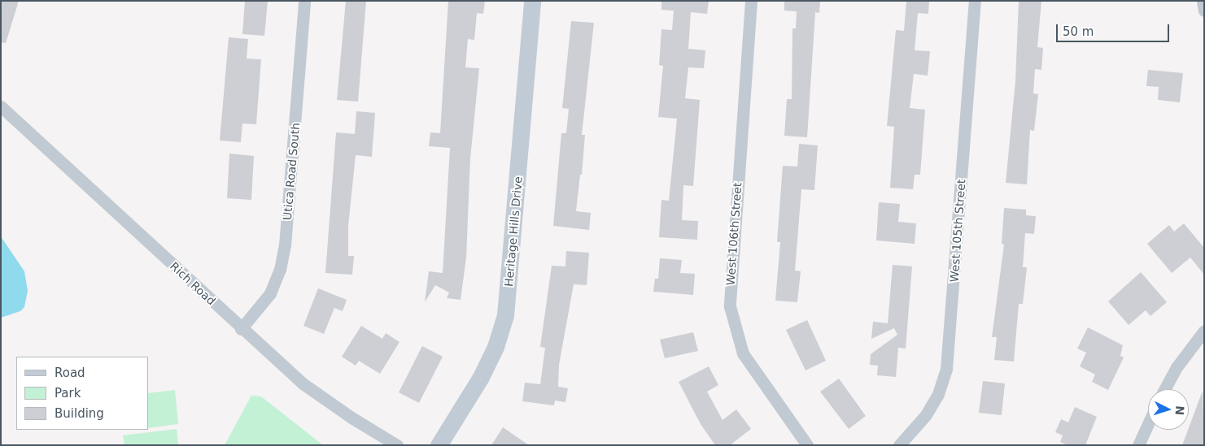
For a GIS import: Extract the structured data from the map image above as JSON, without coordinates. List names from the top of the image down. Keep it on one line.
{"streets":{"street":["Utica Road South","West 105th Street","Heritage Hills Drive","West 106th Street","Rich Road"]},"crossings":[["Utica Road South","Rich Road"]],"legend":["Road","Park","Building"],"scale_bar":"50 m","north":"right"}
